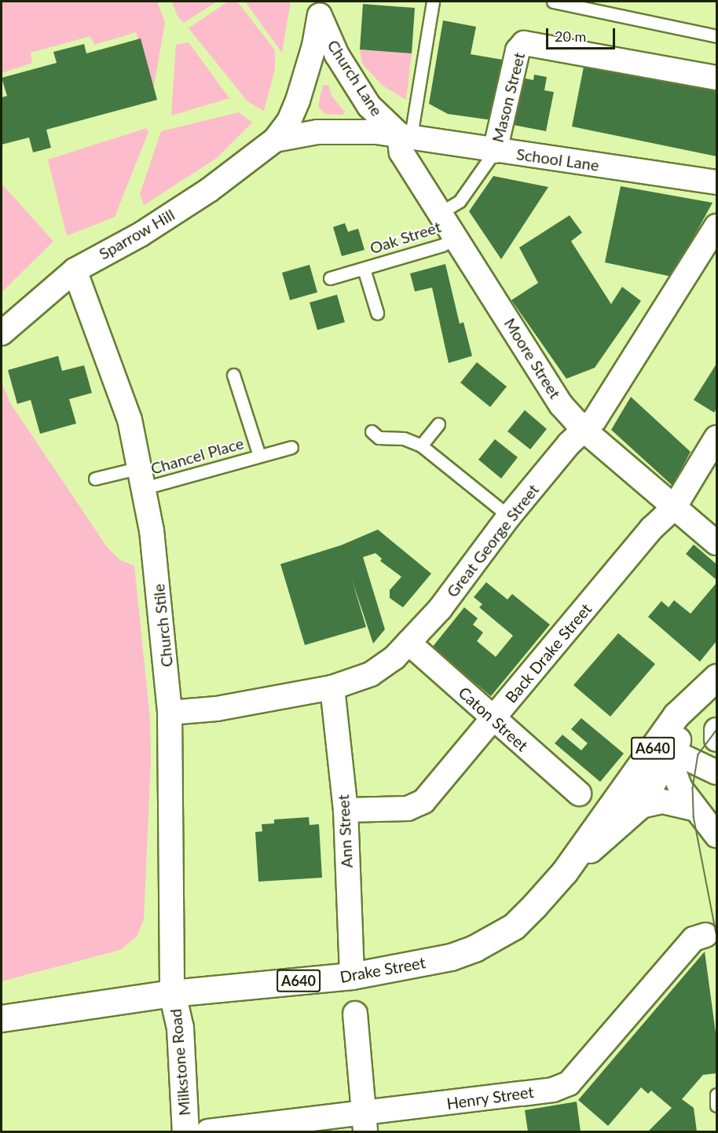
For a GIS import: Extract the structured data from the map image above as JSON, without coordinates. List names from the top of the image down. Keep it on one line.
{"streets":{"main road":["A640","Drake Street","Milkstone Road"],"street":["Church Lane","Mason Street","School Lane","Sparrow Hill","Moore Street","Great George Street","Church Stile","Back Drake Street","Caton Street","Ann Street","Henry Street"],"lane":["Oak Street","Chancel Place"]},"crossings":[["Church Lane","School Lane"],["Church Lane","Sparrow Hill"],["Church Lane","Moore Street"],["Mason Street","School Lane"],["School Lane","Sparrow Hill"],["School Lane","Moore Street"],["Sparrow Hill","Church Stile"],["Oak Street","Moore Street"],["Moore Street","Great George Street"],["Moore Street","Back Drake Street"],["Chancel Place","Church Stile"],["Great George Street","Church Stile"],["Great George Street","Caton Street"],["Great George Street","Ann Street"],["Church Stile","Drake Street"],["Church Stile","Milkstone Road"],["Back Drake Street","Caton Street"],["Back Drake Street","Ann Street"],["Ann Street","Drake Street"],["Drake Street","Milkstone Road"]],"scale_bar":"20 m"}
